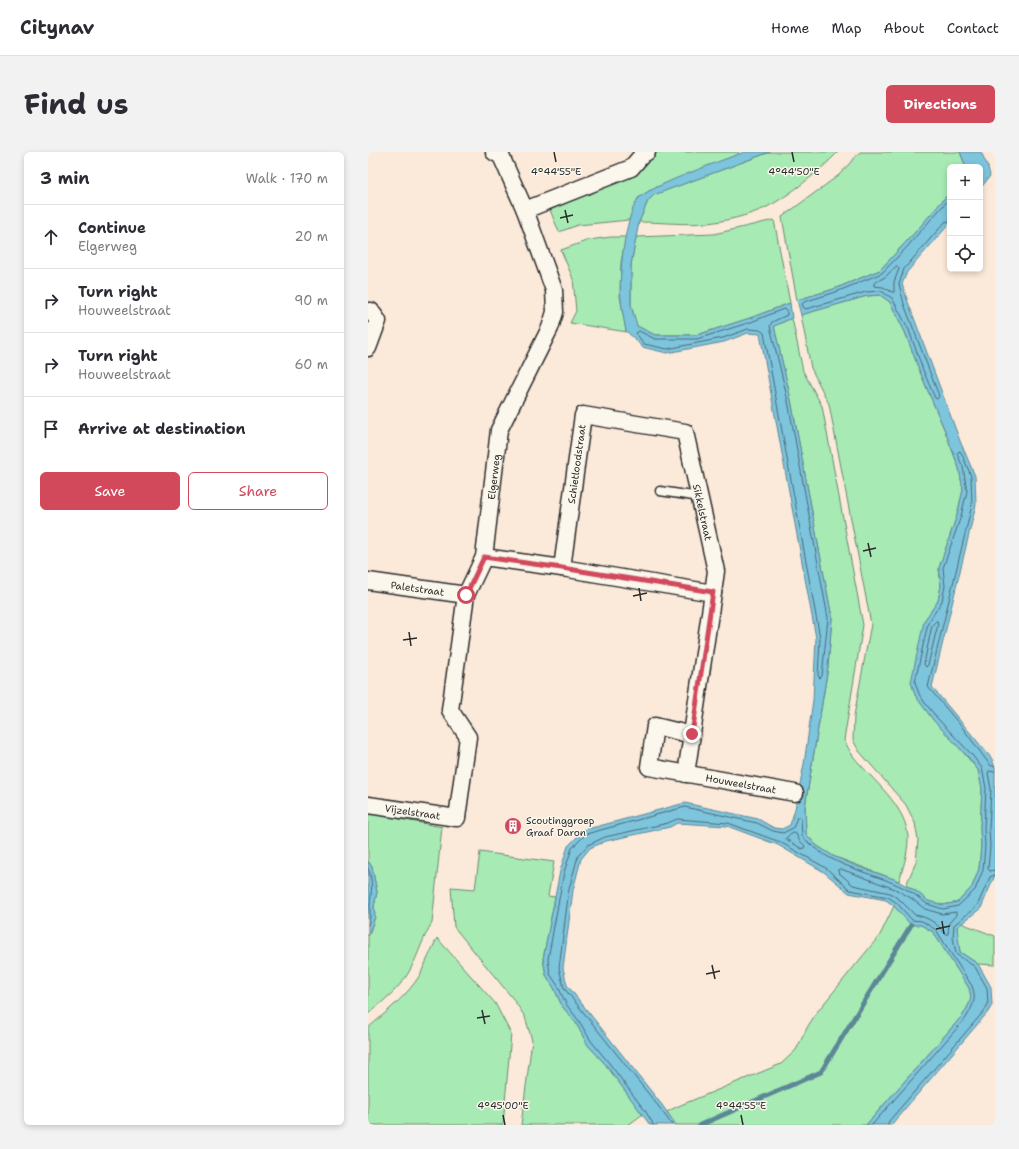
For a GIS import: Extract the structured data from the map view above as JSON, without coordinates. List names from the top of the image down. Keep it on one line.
{"streets":{"street":["Schietloodstraat","Elgerweg","Sikkelstraat","Paletstraat","Houweelstraat","Vijzelstraat"]},"crossings":[["Schietloodstraat","Sikkelstraat"],["Elgerweg","Paletstraat"],["Elgerweg","Vijzelstraat"]],"places":{"building":["Scoutinggroep Graaf Daron"]},"page":{"header":"Citynav","nav":["Home","Map","About","Contact"],"title":"Find us","buttons":["Directions",["Save","Share"]],"heading":["3 min","Walk · 170 m"],"map_buttons":["+","−"],"list":[["Continue","Elgerweg","20 m"],["Turn right","Houweelstraat","90 m"],["Turn right","Houweelstraat","60 m"],"Arrive at destination"]},"coordinates":["4°44'55\"E","4°44'50\"E","4°45'00\"E"]}
